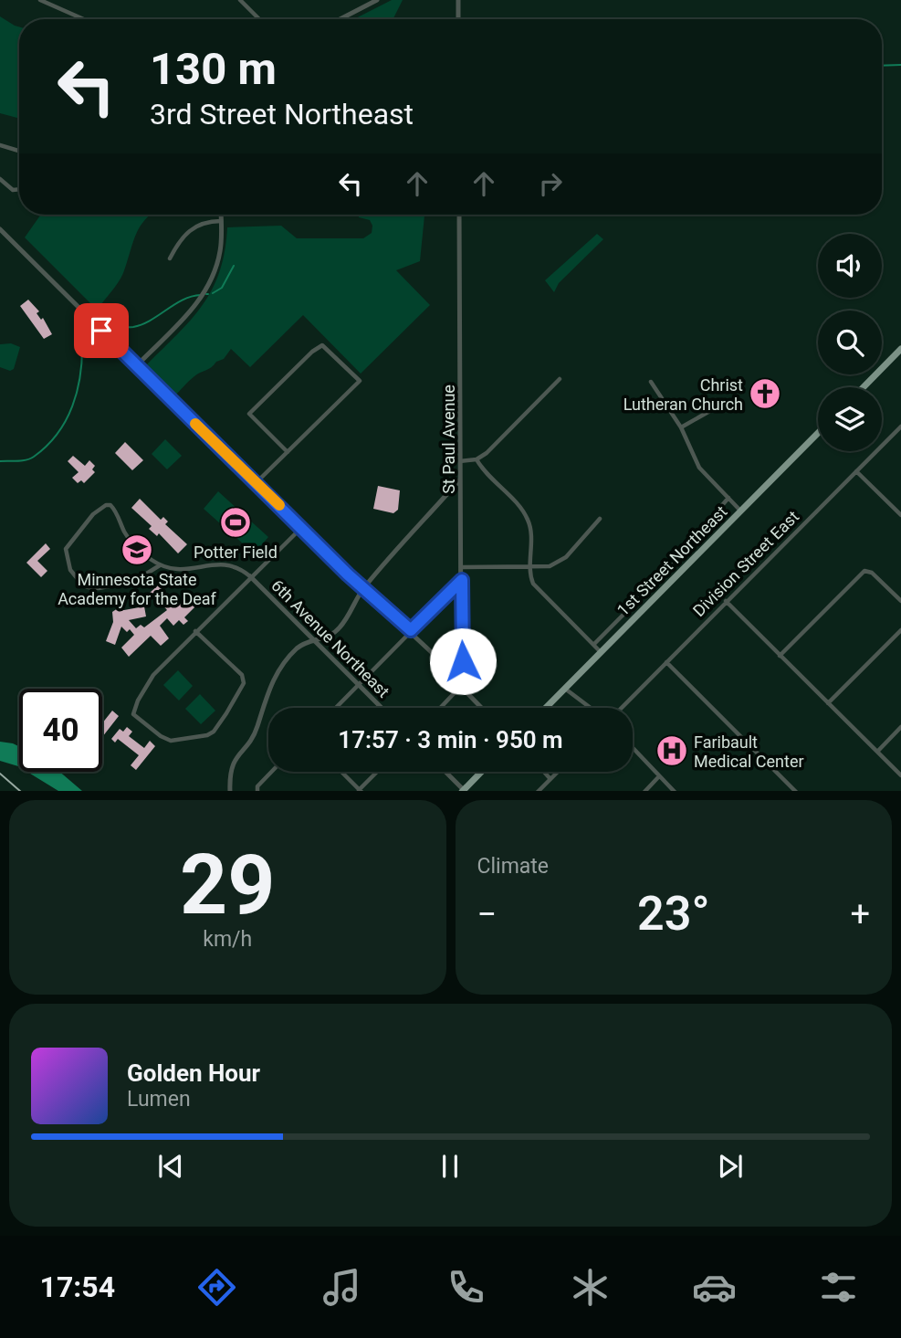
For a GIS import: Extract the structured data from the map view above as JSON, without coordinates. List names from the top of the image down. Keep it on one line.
{"streets":{"main road":["1st Street Northeast"],"street":["St Paul Avenue","Division Street East","6th Avenue Northeast"]},"places":{"church":["Christ Lutheran Church"],"sports":["Potter Field"],"school or university":["Minnesota State Academy for the Deaf"],"hospital":["Faribault Medical Center"]},"page":{"turn":["130 m","3rd Street Northeast"],"limit":"40","trip":"17:57 · 3 min · 950 m","tile":[["29","km/h"],"Climate"],"heat":["−","23°","+"],"song":["Golden Hour","Lumen"],"tabs":"17:54"}}
